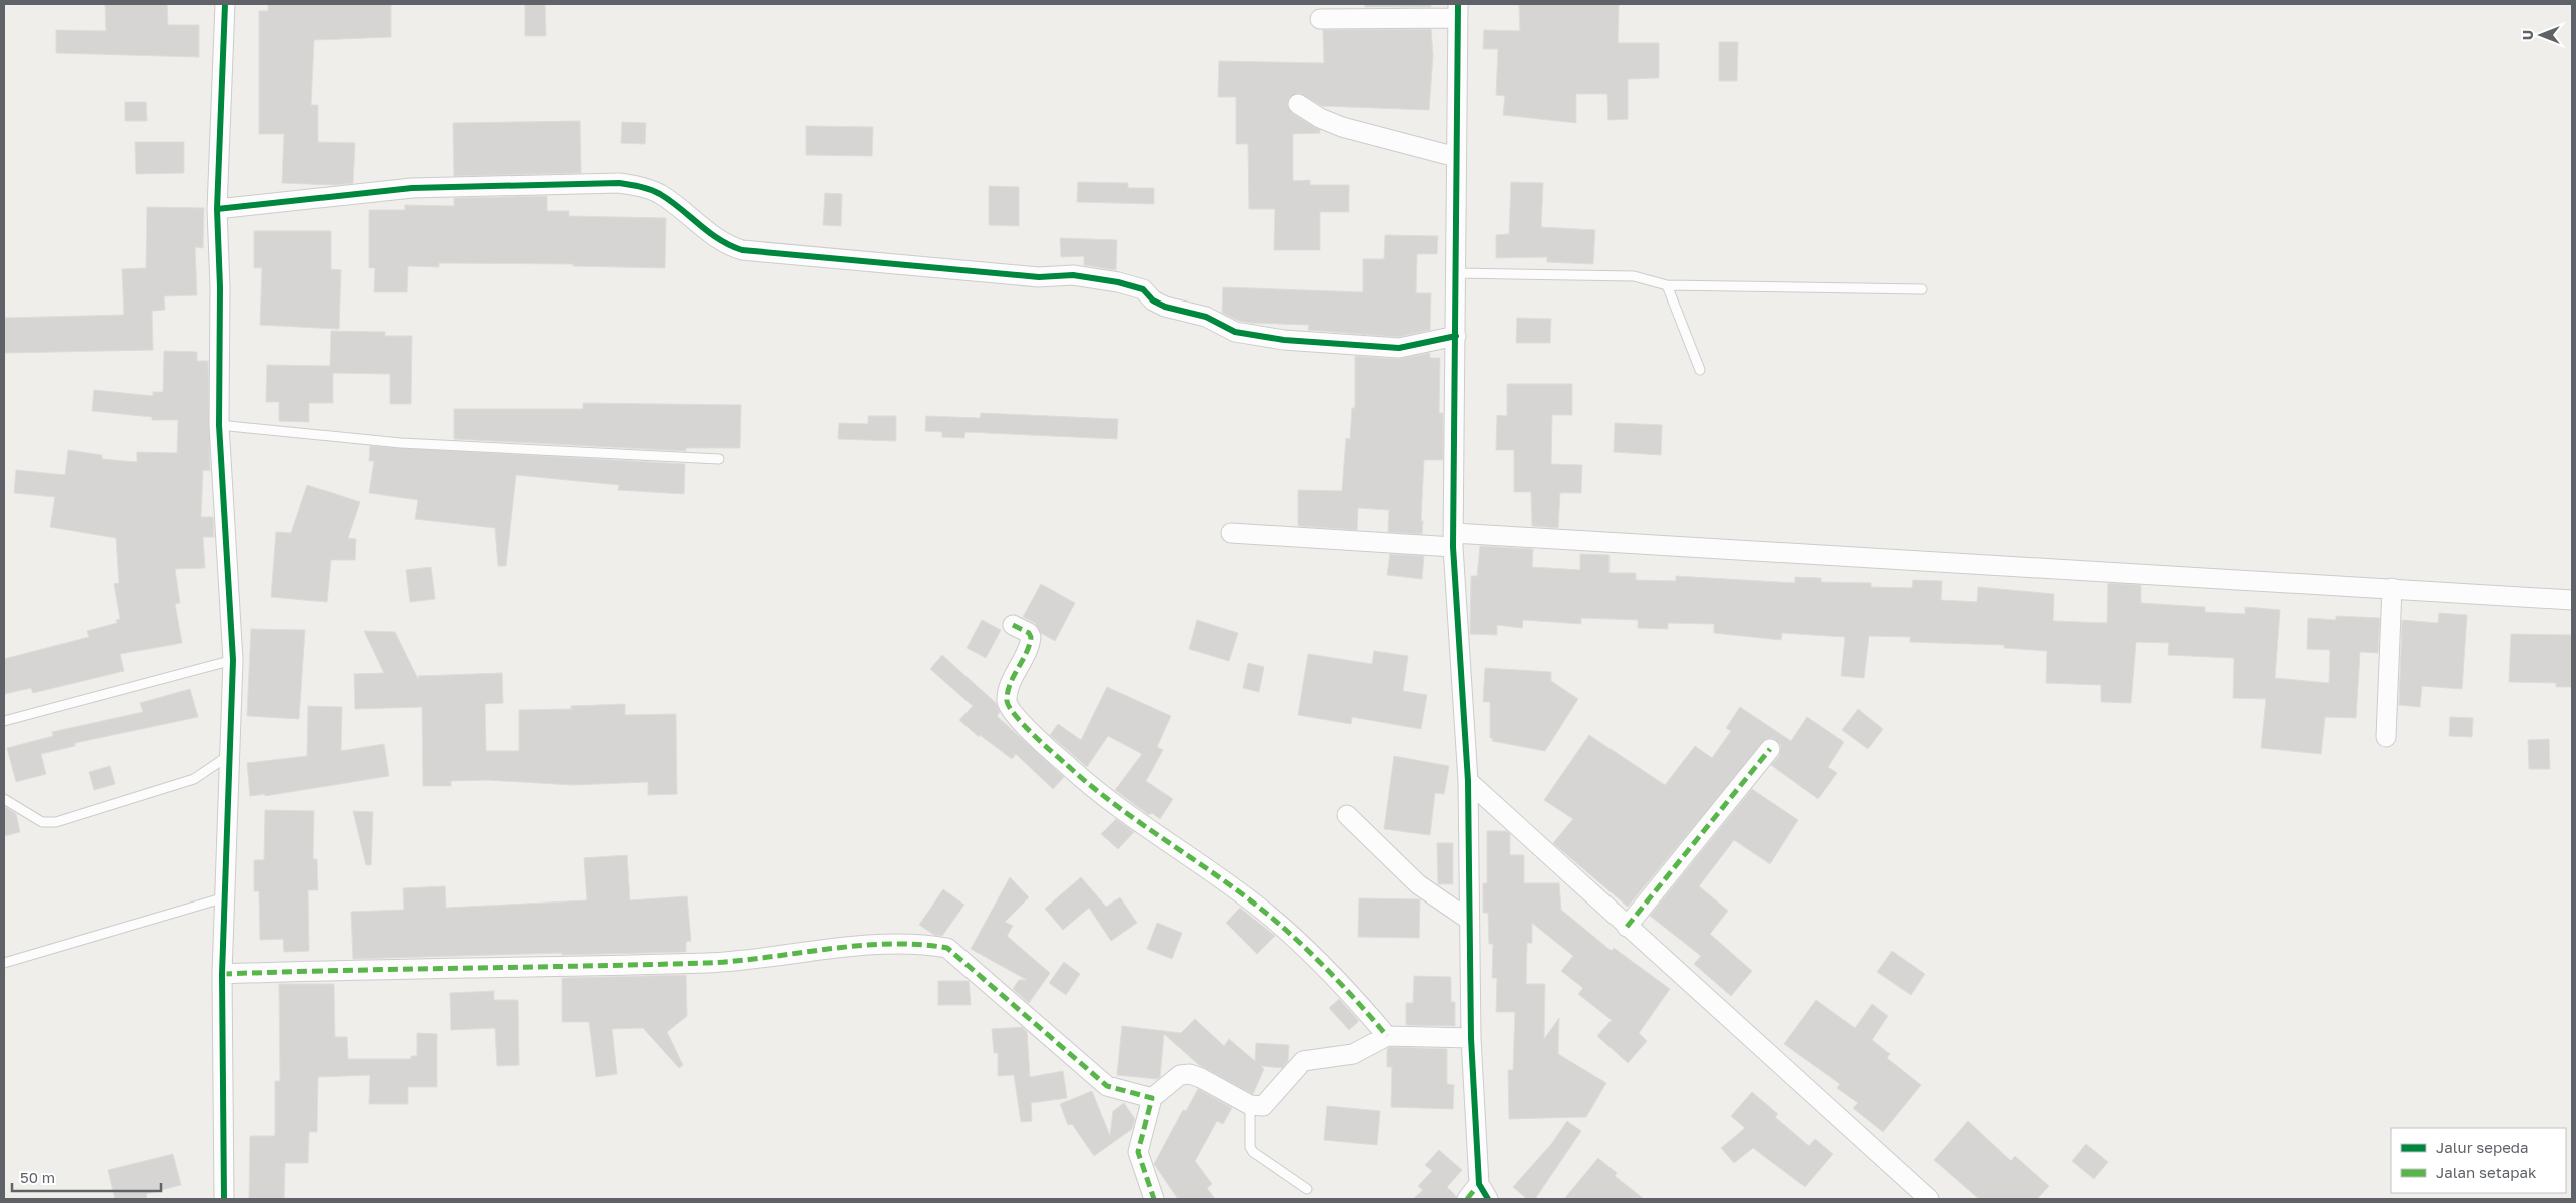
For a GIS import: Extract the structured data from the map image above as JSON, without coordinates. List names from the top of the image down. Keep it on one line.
{"legend":["Jalur sepeda","Jalan setapak"],"scale_bar":"50 m","north":"left"}
